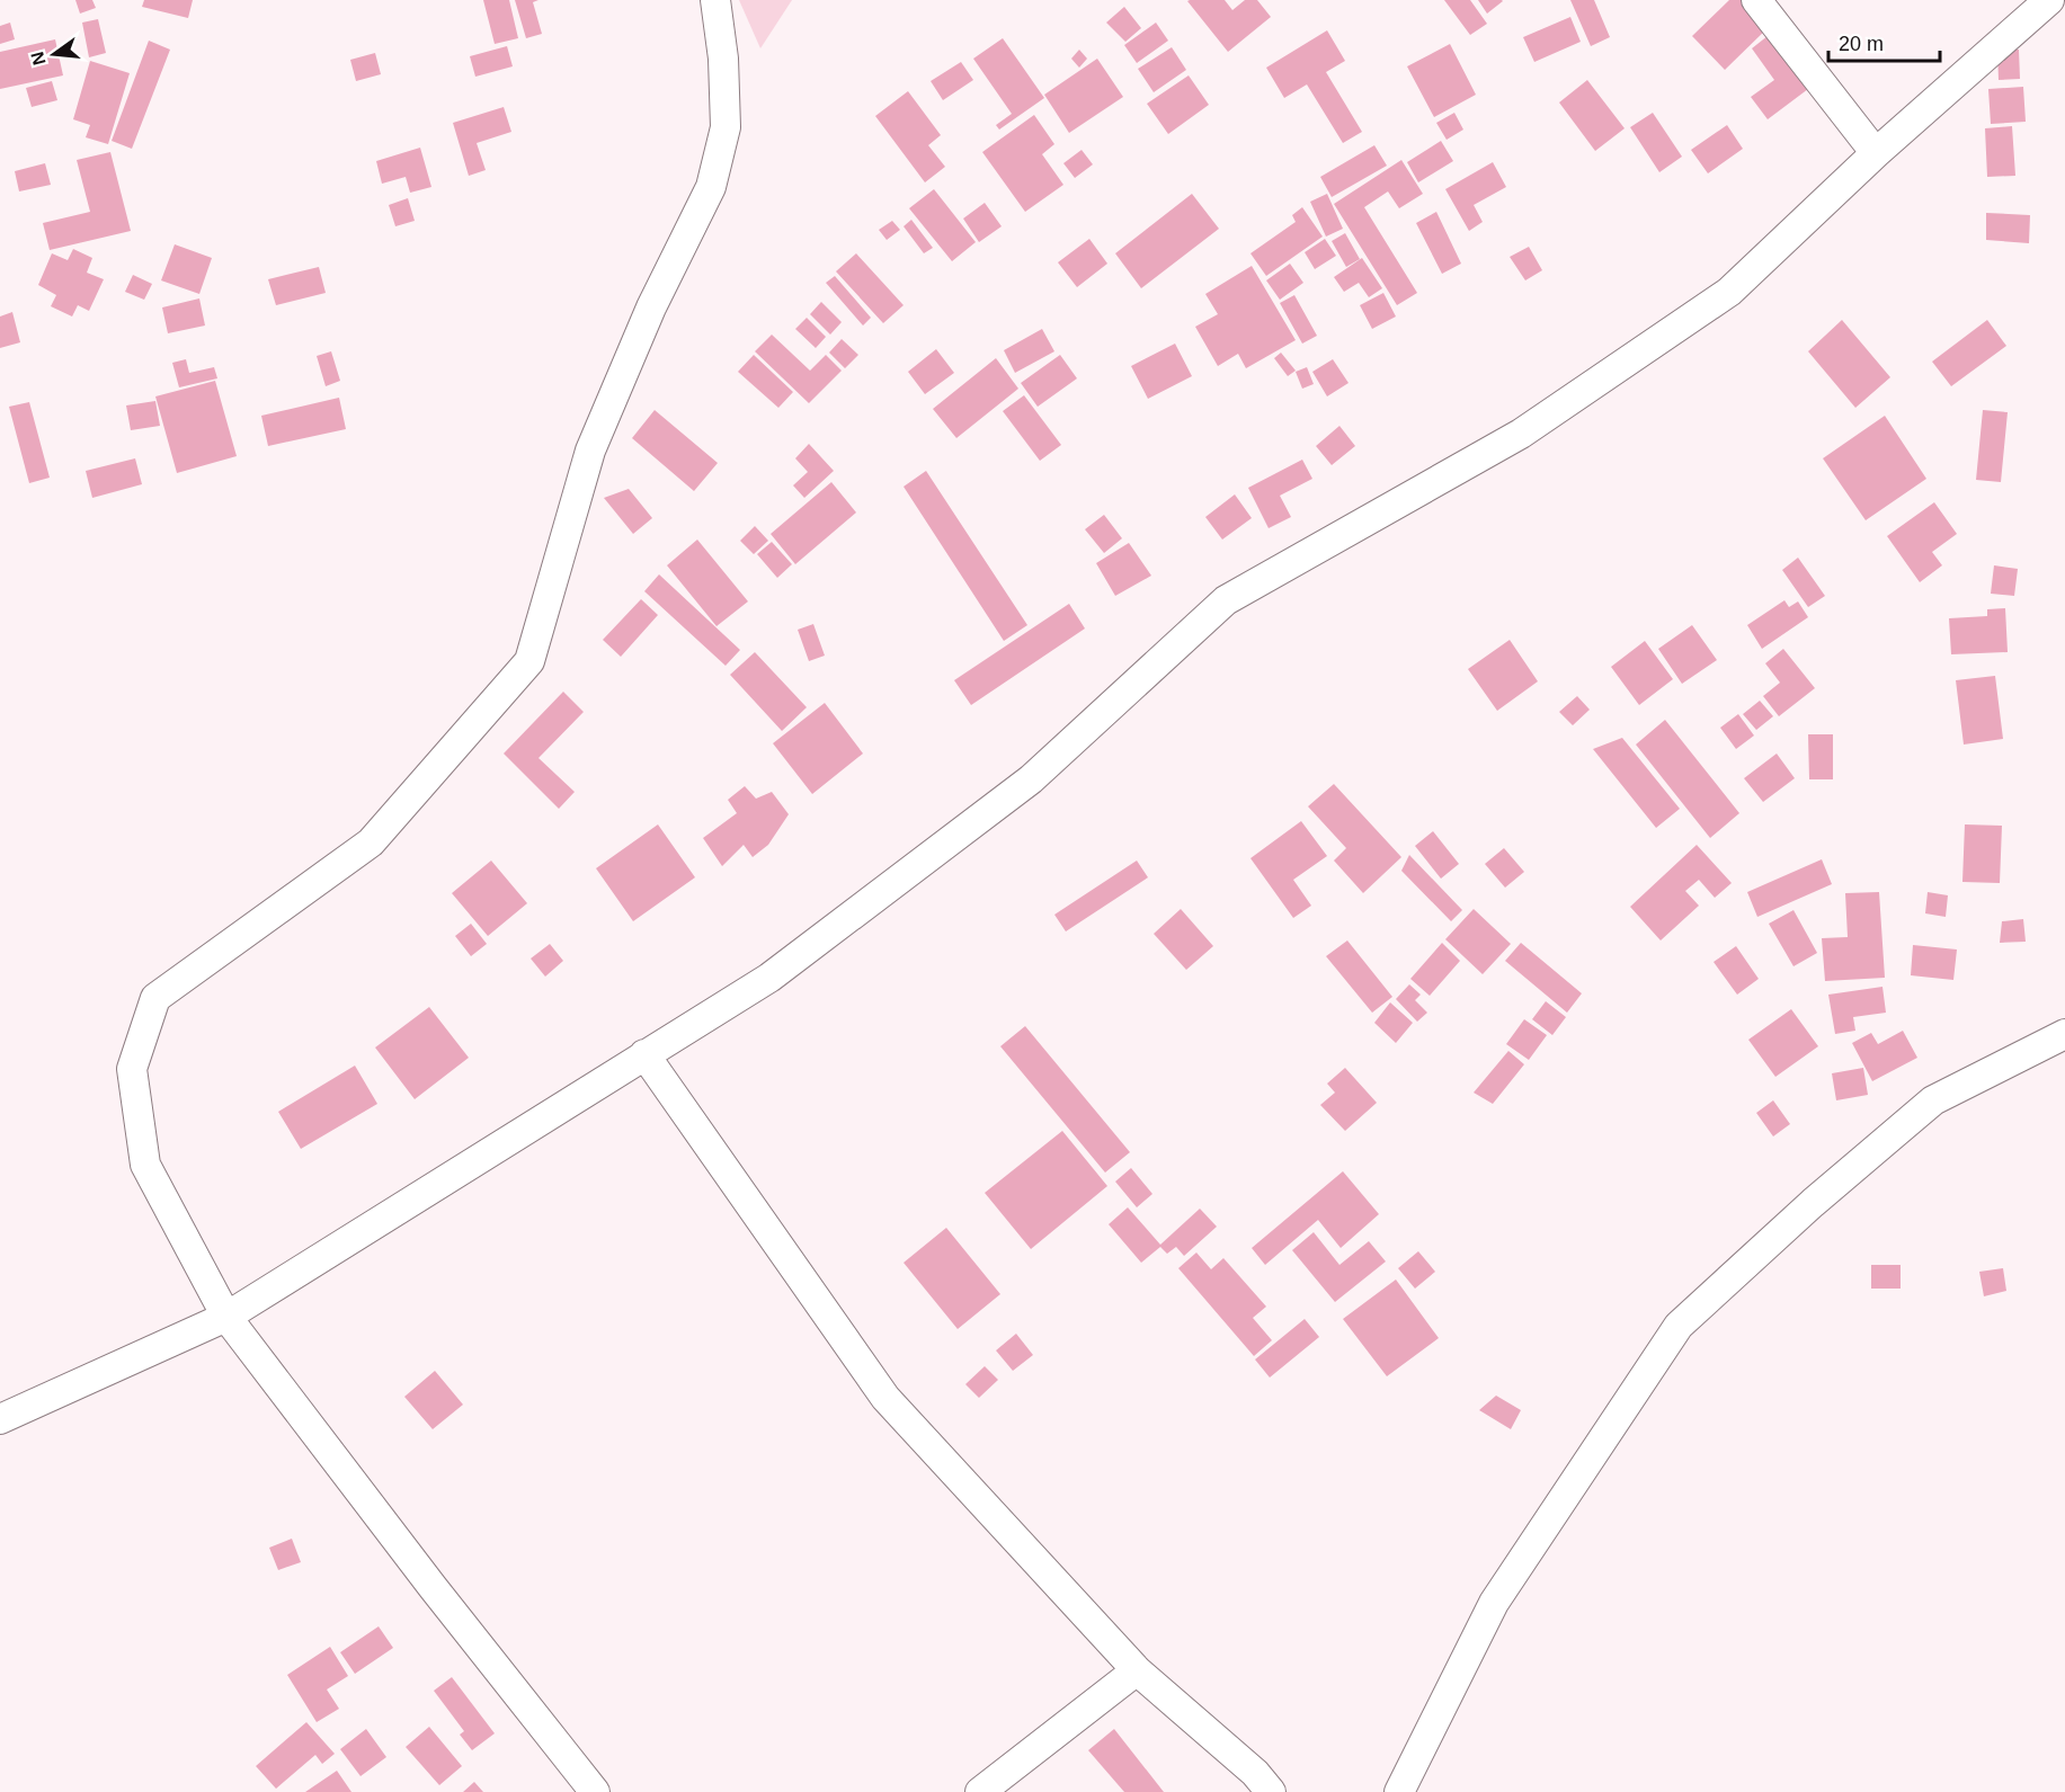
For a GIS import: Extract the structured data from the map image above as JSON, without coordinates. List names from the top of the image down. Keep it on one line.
{"scale_bar":"20 m","north":"left"}
